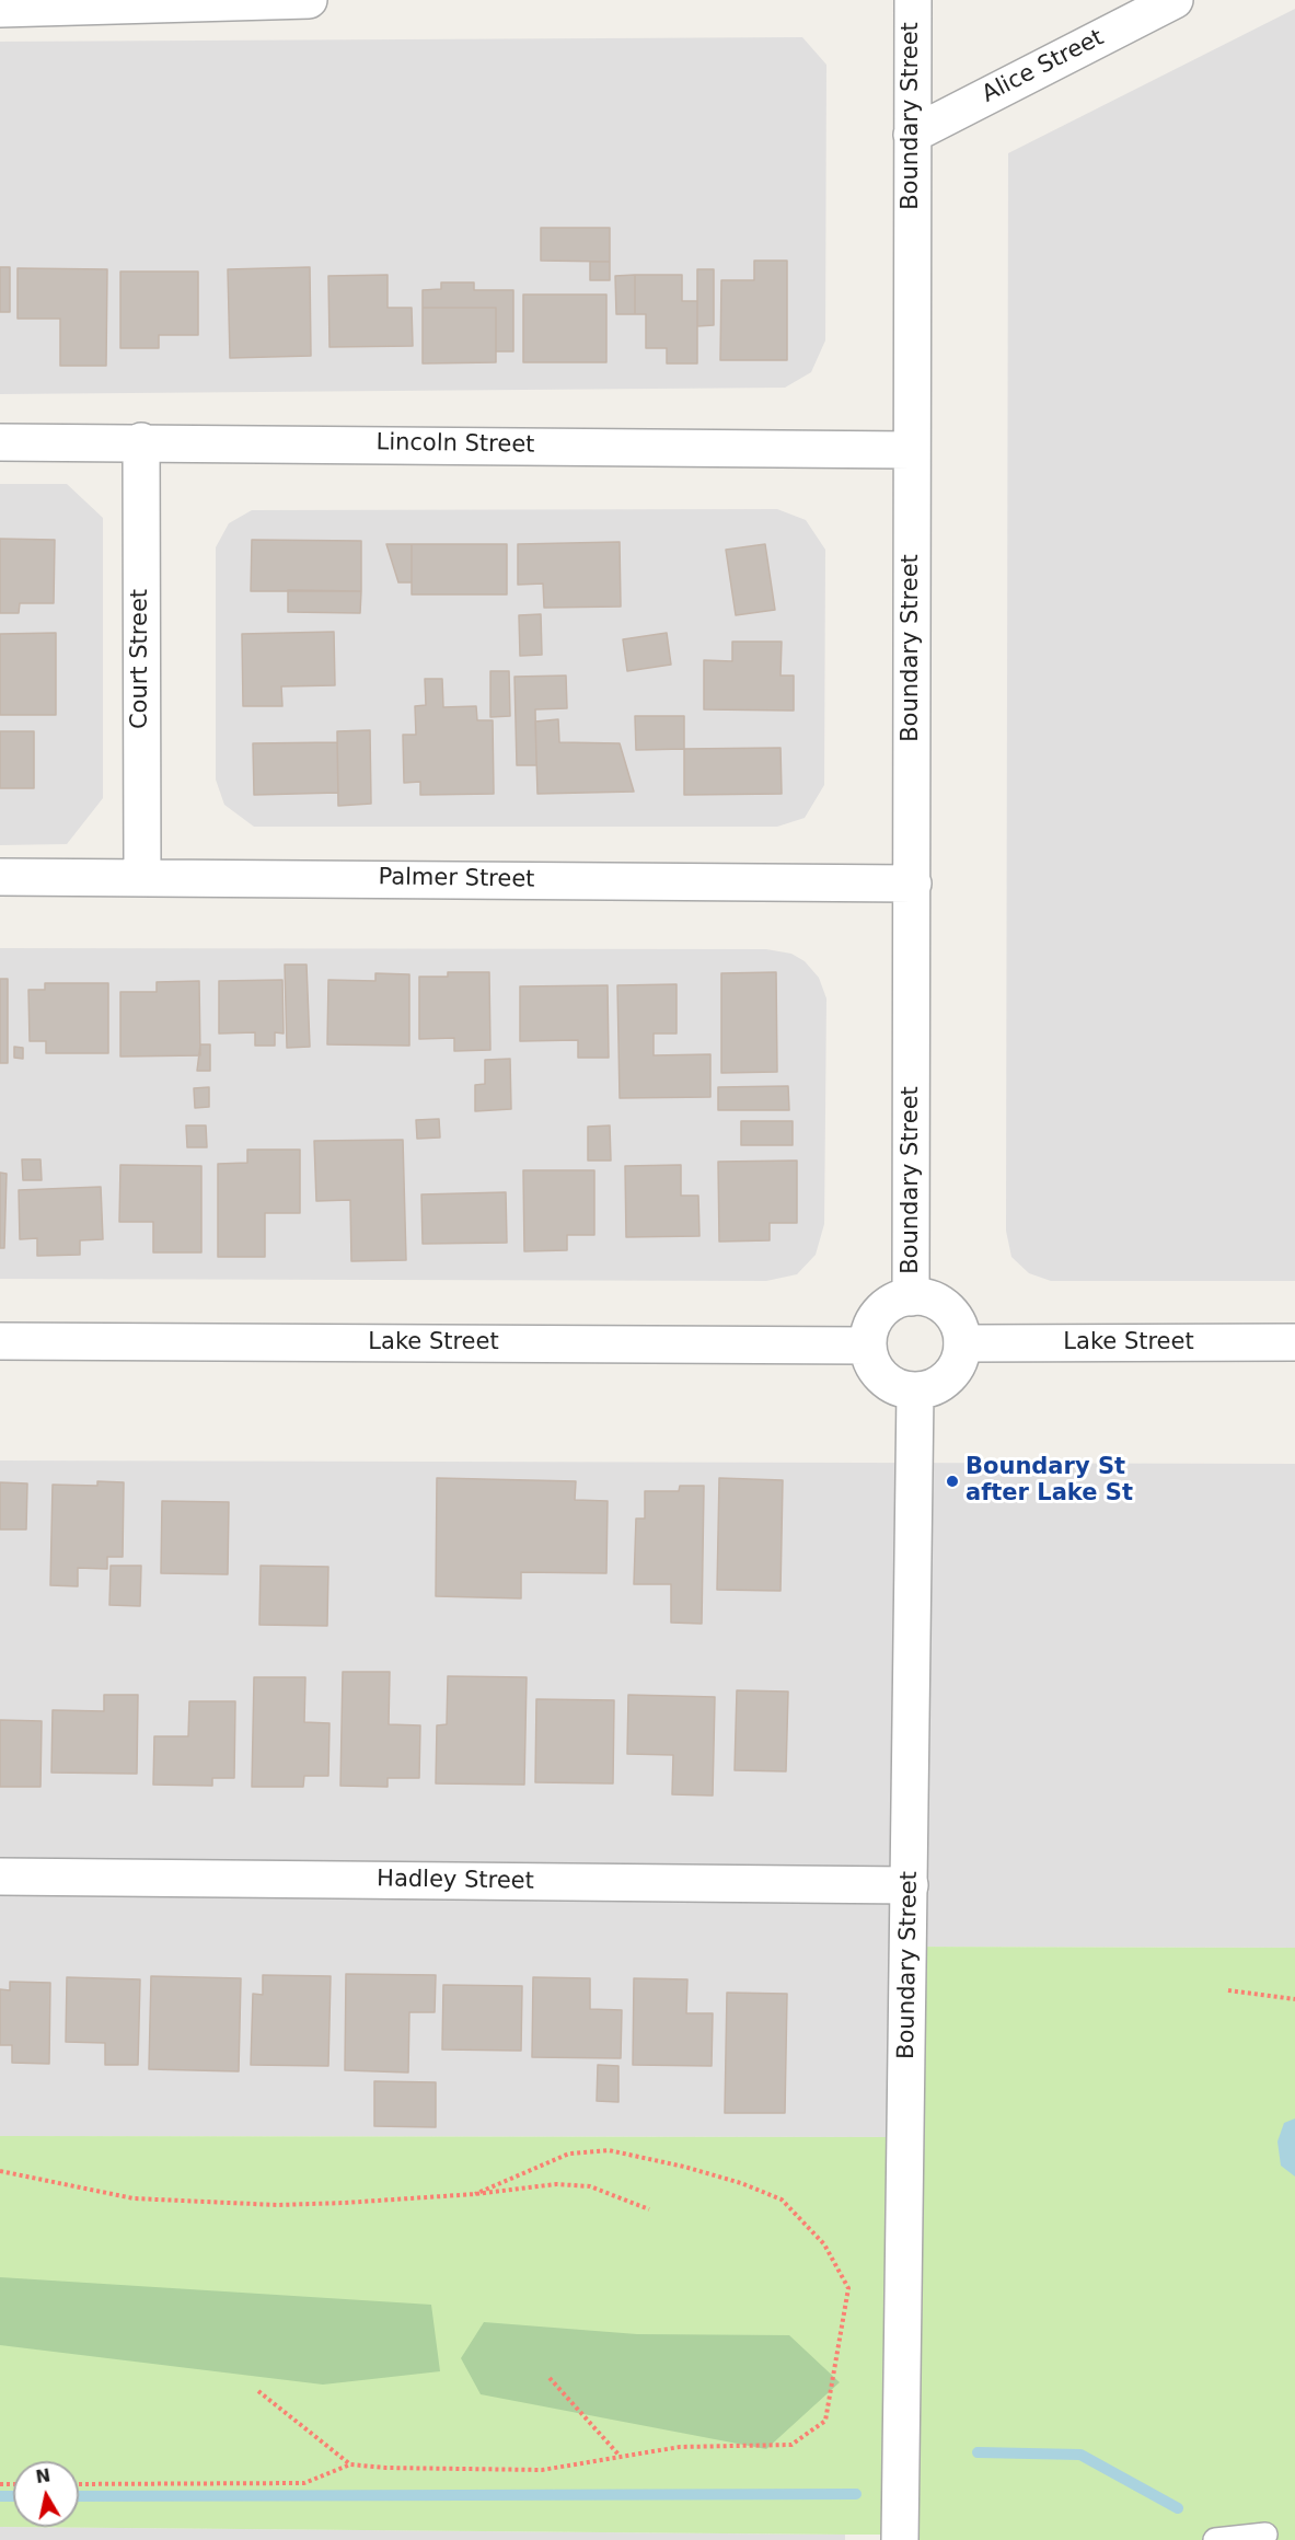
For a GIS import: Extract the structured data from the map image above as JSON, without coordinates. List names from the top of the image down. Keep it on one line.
{"streets":{"street":["Alice Street","Boundary Street","Lincoln Street","Court Street","Palmer Street","Lake Street","Hadley Street"]},"crossings":[["Alice Street","Boundary Street"],["Boundary Street","Lincoln Street"],["Boundary Street","Palmer Street"],["Boundary Street","Lake Street"],["Boundary Street","Hadley Street"],["Lincoln Street","Court Street"],["Court Street","Palmer Street"]],"places":["Boundary St after Lake St"],"north":"top"}
